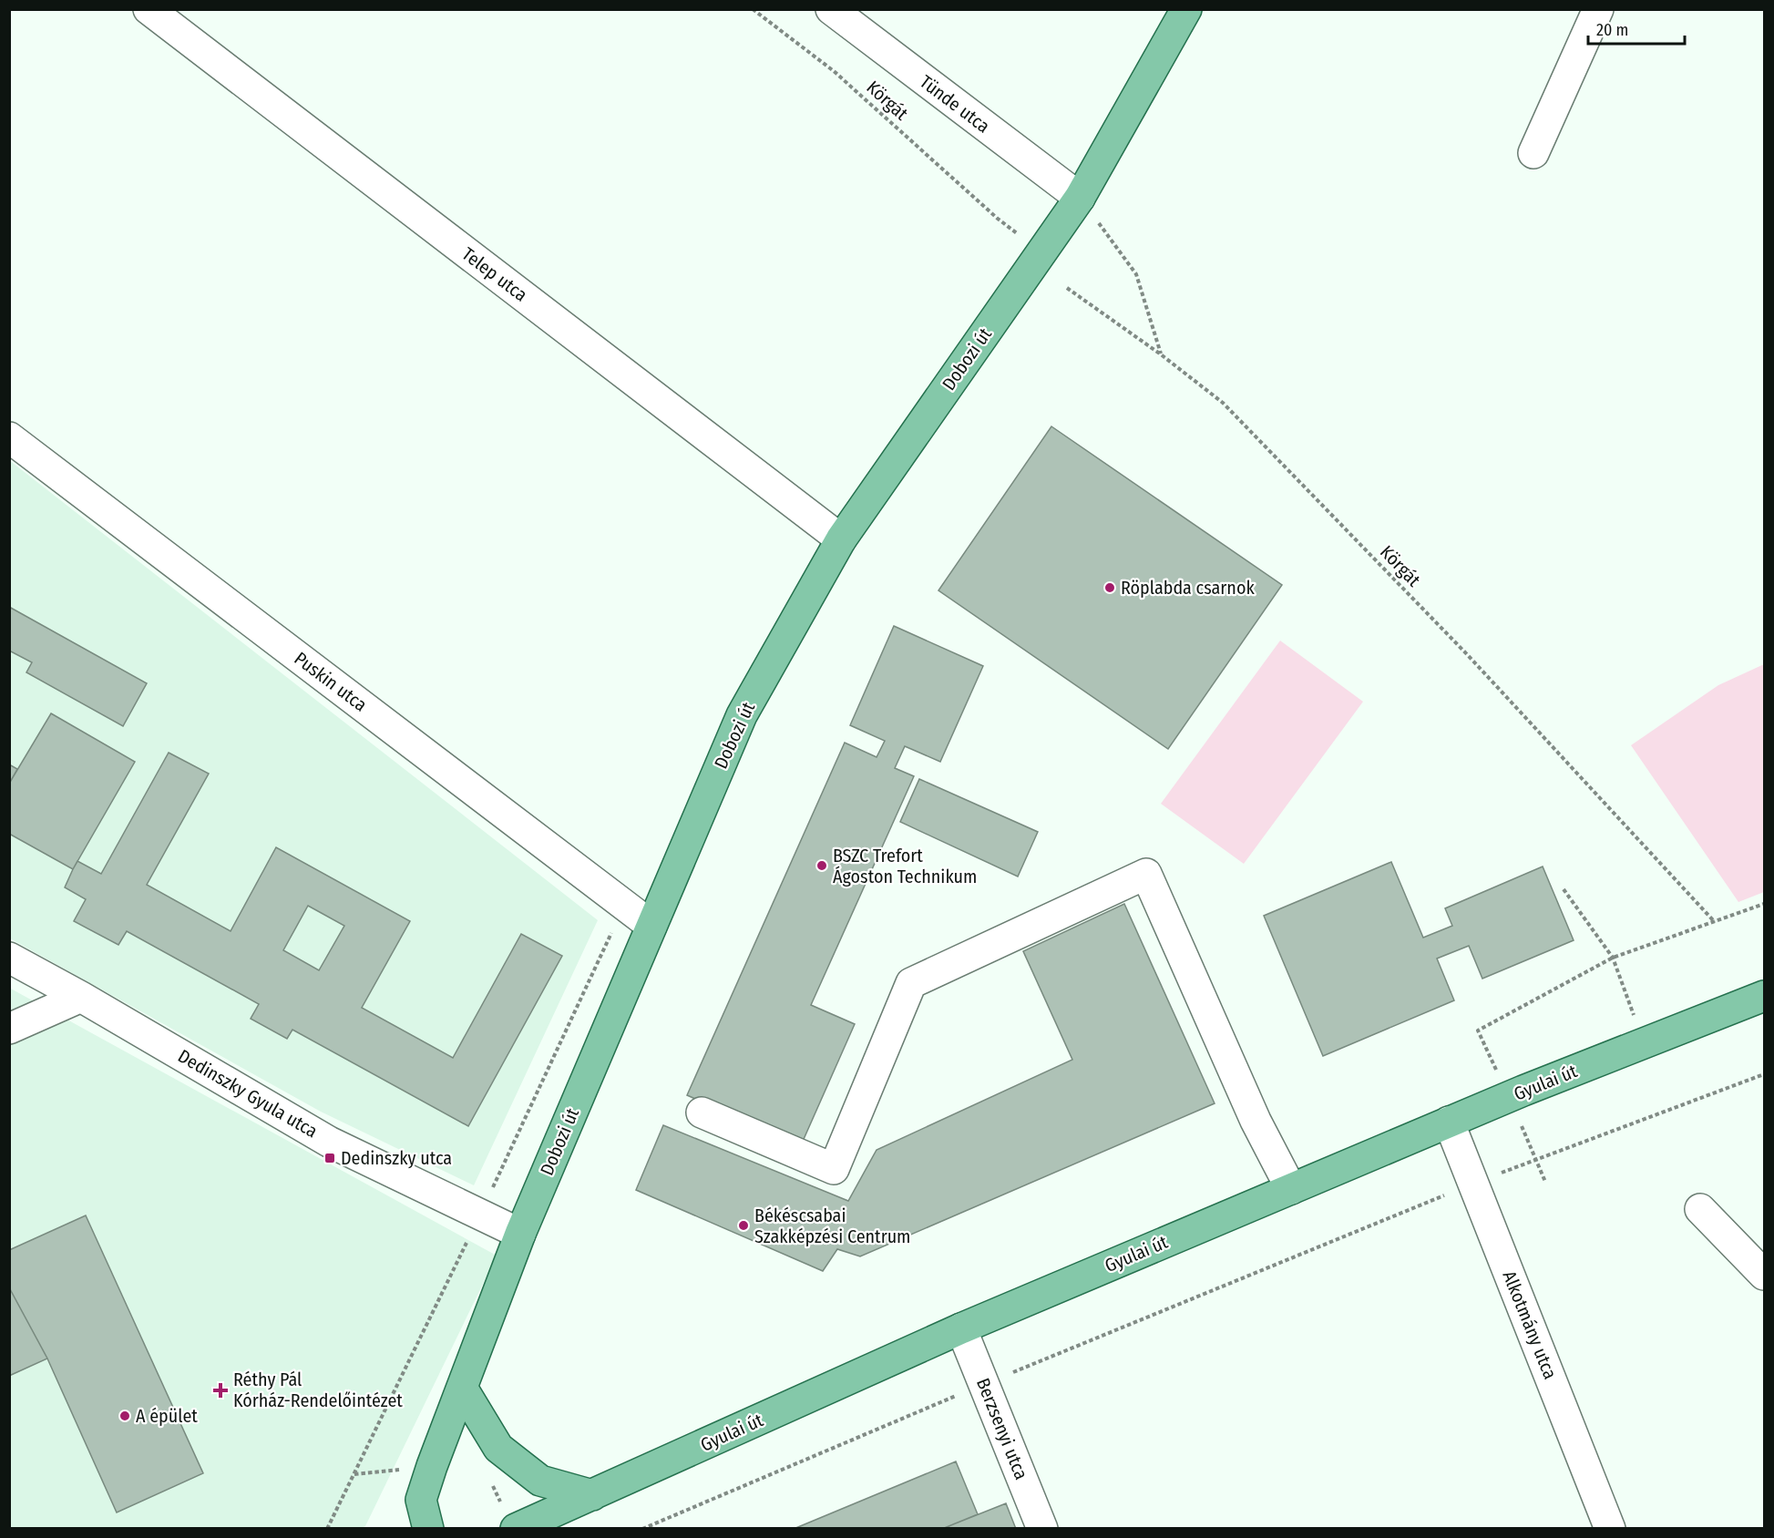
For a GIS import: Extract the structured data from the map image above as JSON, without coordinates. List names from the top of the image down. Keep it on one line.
{"streets":{"main road":["Dobozi út","Gyulai út"],"street":["Tünde utca","Telep utca","Puskin utca","Dedinszky Gyula utca","Alkotmány utca","Berzsenyi utca"],"path":["Körgát"]},"crossings":[["Tünde utca","Dobozi út"],["Telep utca","Dobozi út"],["Dobozi út","Puskin utca"],["Dobozi út","Dedinszky Gyula utca"],["Gyulai út","Alkotmány utca"],["Gyulai út","Berzsenyi utca"]],"places":{"other":["Röplabda csarnok","BSZC Trefort Ágoston Technikum","Békéscsabai Szakképzési Centrum","A épület"],"transit":["Dedinszky utca"],"health":["Réthy Pál Kórház-Rendelőintézet"]},"scale_bar":"20 m"}
